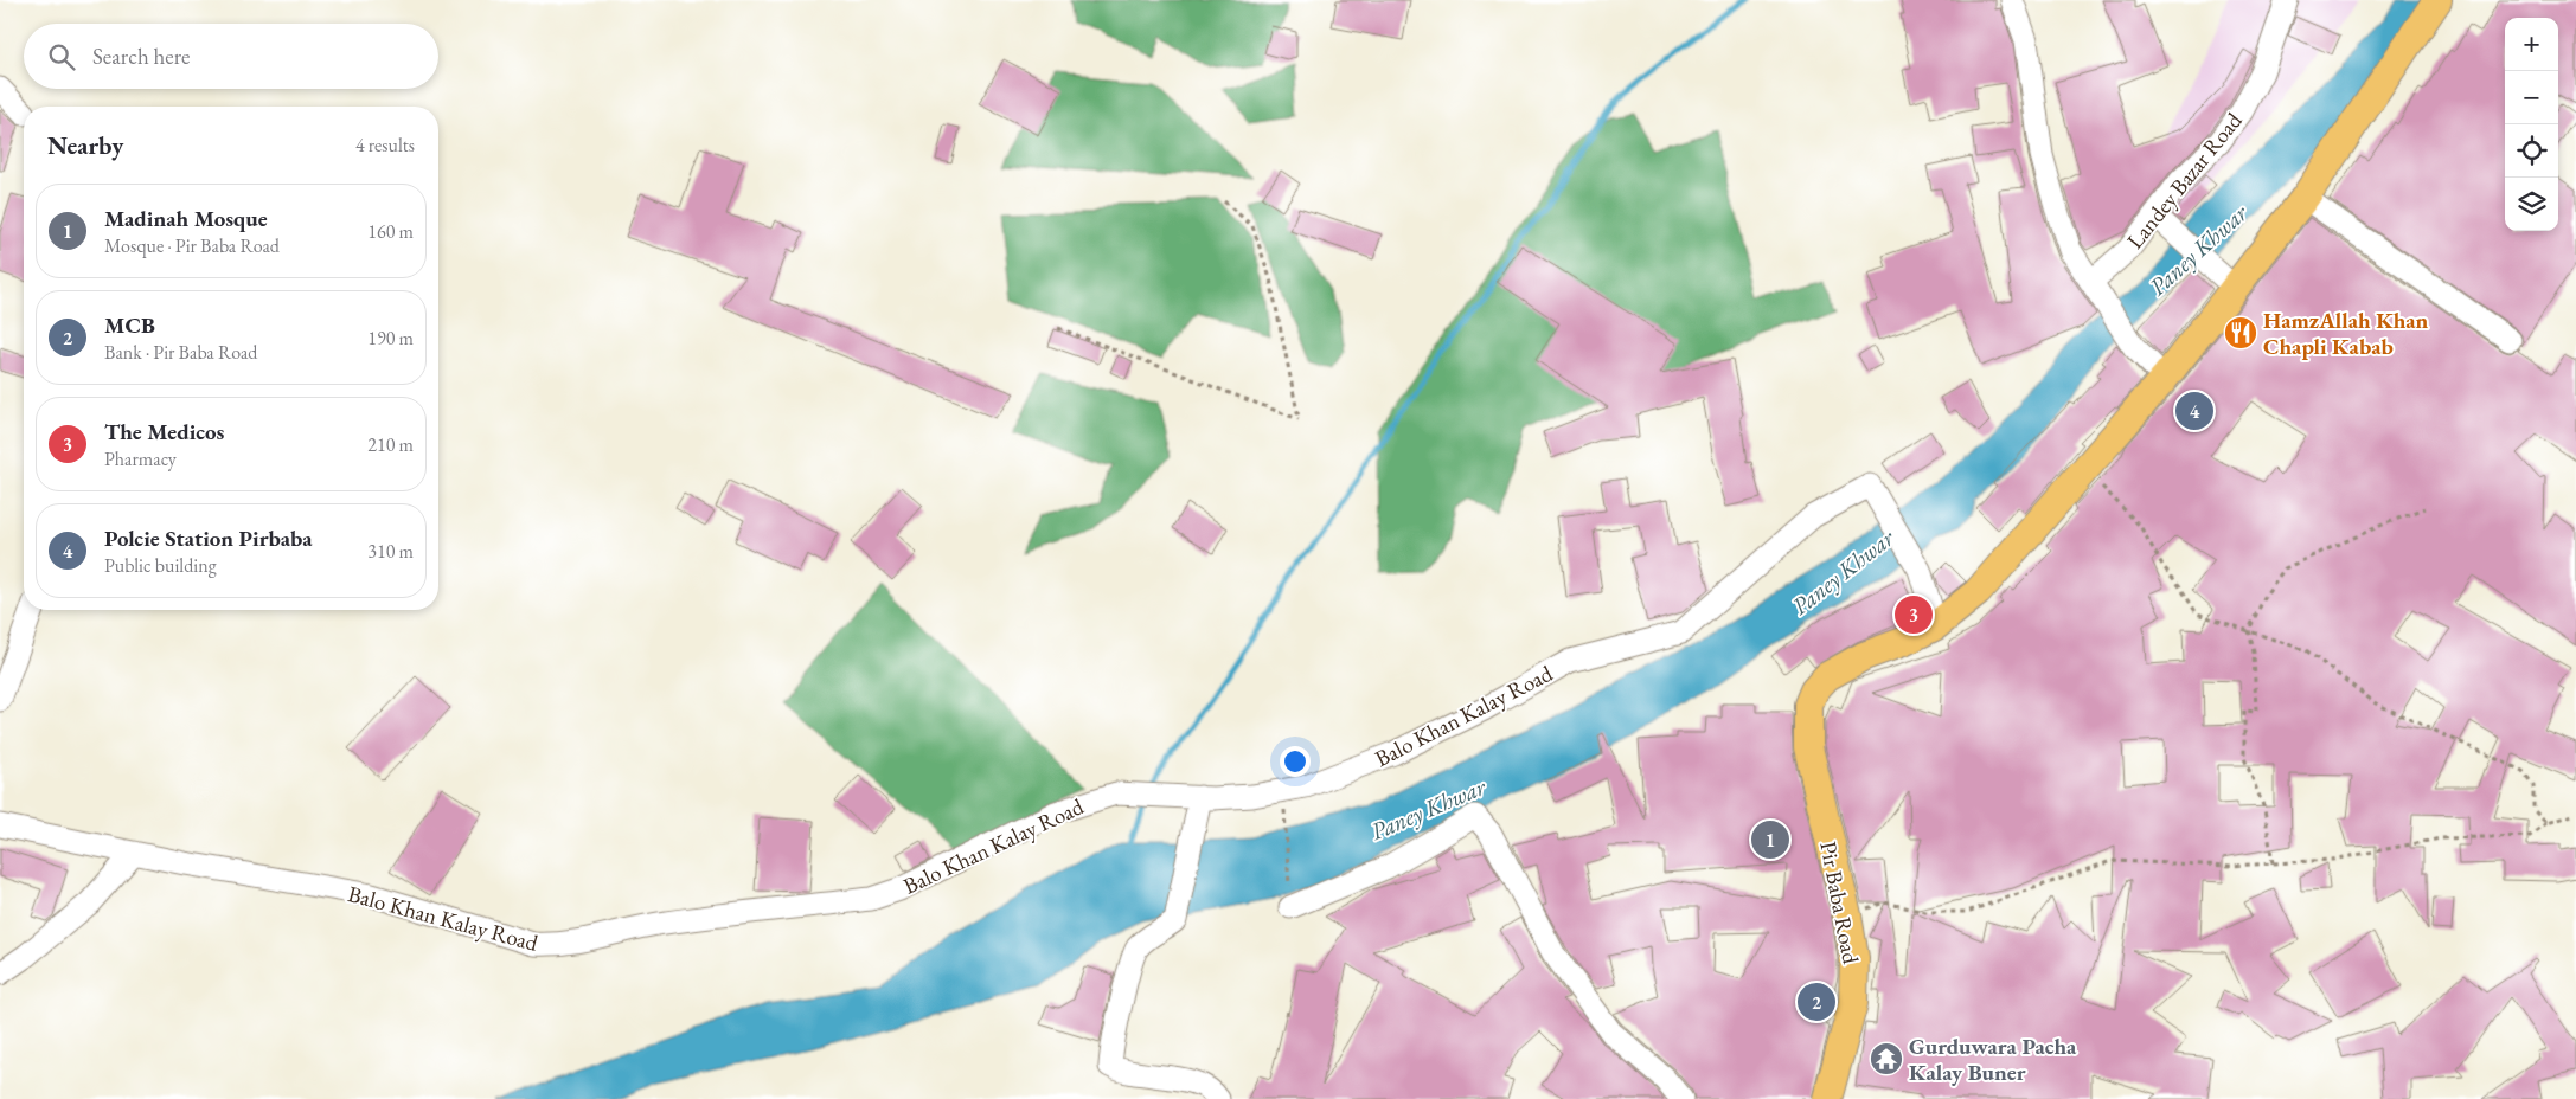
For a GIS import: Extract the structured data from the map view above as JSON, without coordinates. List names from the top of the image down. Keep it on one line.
{"streets":{"main road":["Pir Baba Road"],"street":["Landey Bazar Road","Balo Khan Kalay Road"]},"crossings":[["Balo Khan Kalay Road","Pir Baba Road"]],"water":["Paney Khwar"],"places":{"restaurant":["HamzAllah Khan Chapli Kabab"],"temple":["Gurduwara Pacha Kalay Buner"]},"page":{"map_buttons":["+","−"],"search":"Search here","heading":["Nearby","4 results"],"list":[{"mark":"1","name":"Madinah Mosque","note":"Mosque · Pir Baba Road","value":"160 m"},{"mark":"2","name":"MCB","note":"Bank · Pir Baba Road","value":"190 m"},{"mark":"3","name":"The Medicos","note":"Pharmacy","value":"210 m"},{"mark":"4","name":"Polcie Station Pirbaba","note":"Public building","value":"310 m"}],"pins":["4","3","1","2"]}}
